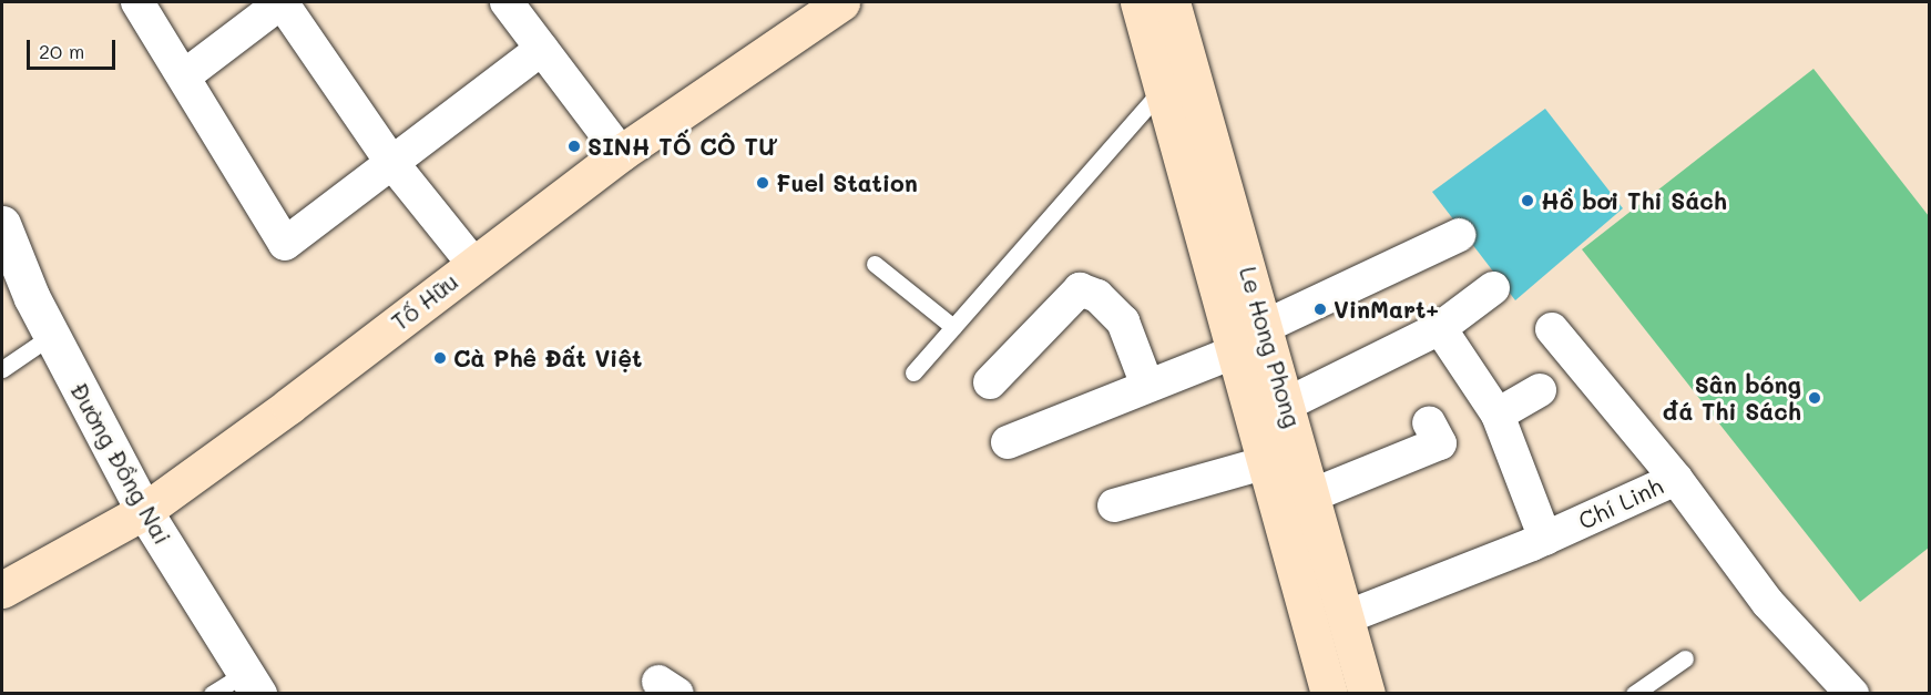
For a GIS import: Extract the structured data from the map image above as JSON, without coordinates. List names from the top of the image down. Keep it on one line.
{"streets":{"main road":["Tố Hữu","Le Hong Phong"],"street":["Đường Đồng Nai","Chí Linh"]},"crossings":[["Tố Hữu","Đường Đồng Nai"],["Le Hong Phong","Chí Linh"]],"places":["SINH TỐ CÔ TƯ","Fuel Station","Hồ bơi Thi Sách","VinMart+","Cà Phê Đất Việt","Sân bóng đá Thi Sách"],"scale_bar":"20 m"}
